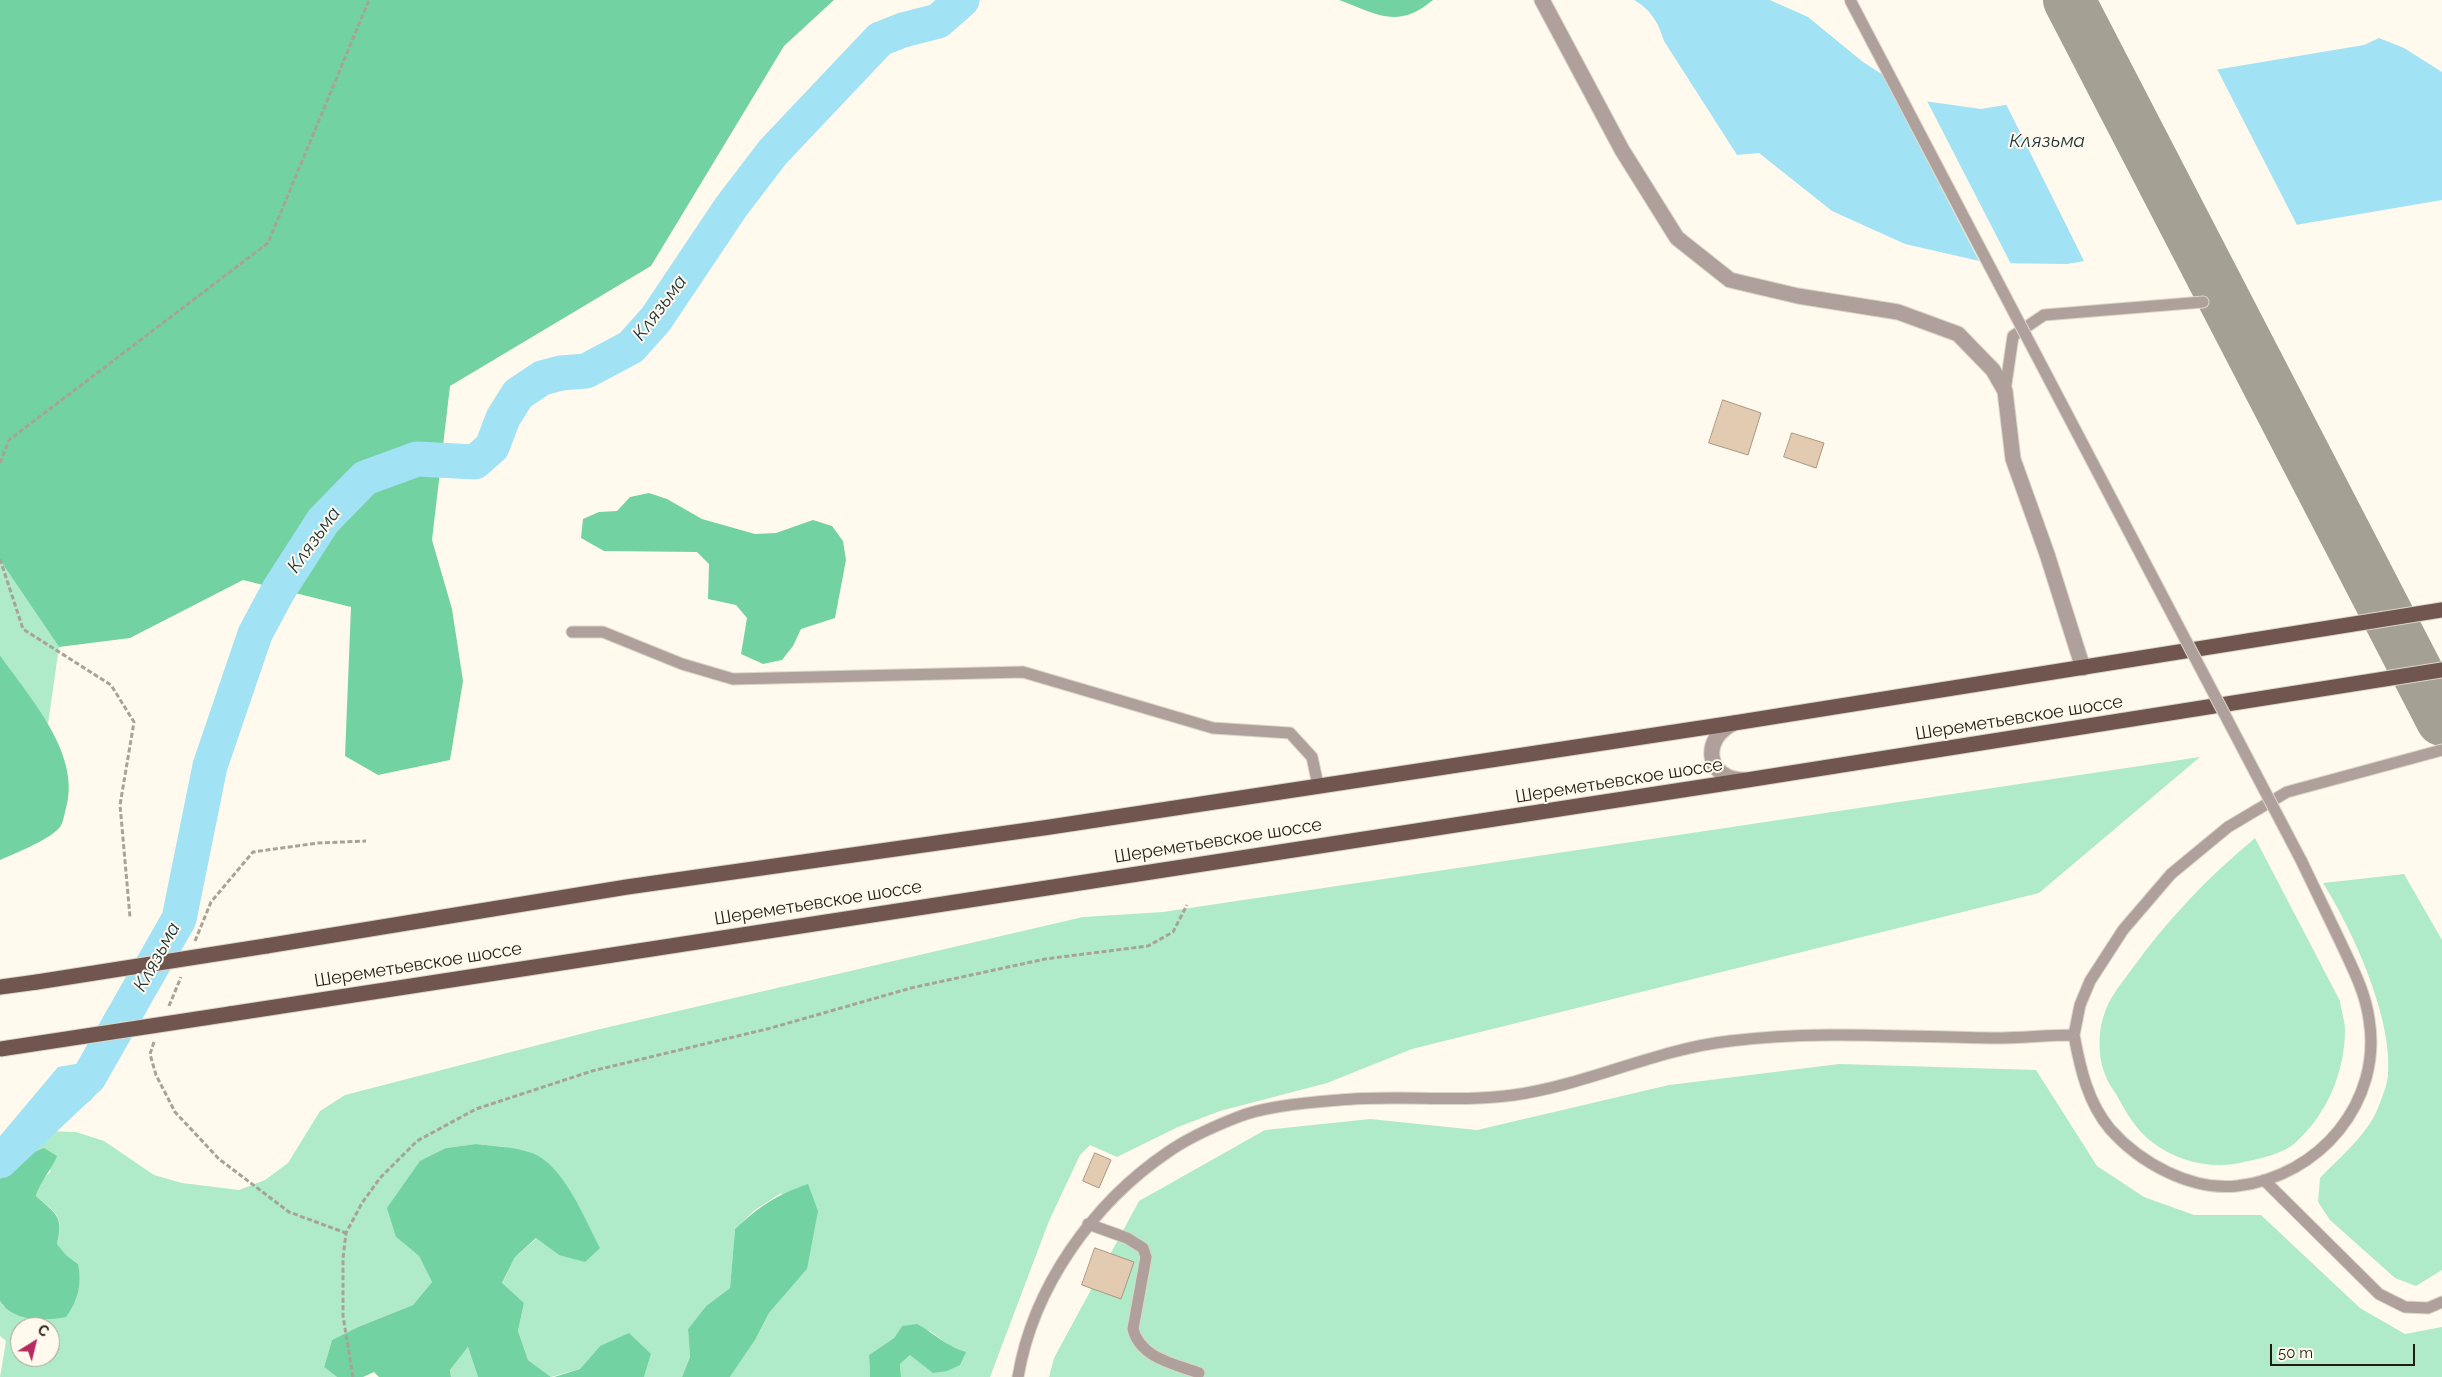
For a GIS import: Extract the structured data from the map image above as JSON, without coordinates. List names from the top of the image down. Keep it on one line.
{"streets":{"main road":["Шереметьевское шоссе"]},"water":["Клязьма"],"scale_bar":"50 m","north":"top right"}
